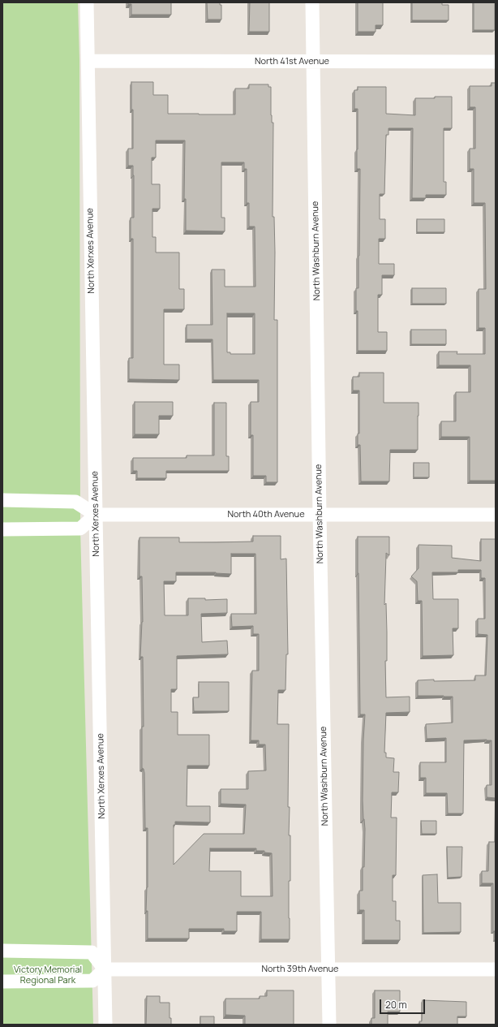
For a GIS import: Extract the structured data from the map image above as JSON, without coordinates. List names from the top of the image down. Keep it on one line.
{"streets":{"street":["North 41st Avenue","North Xerxes Avenue","North Washburn Avenue","North 40th Avenue","North 39th Avenue"]},"crossings":[["North 41st Avenue","North Xerxes Avenue"],["North 41st Avenue","North Washburn Avenue"],["North Xerxes Avenue","North 40th Avenue"],["North Xerxes Avenue","North 39th Avenue"],["North Washburn Avenue","North 40th Avenue"],["North Washburn Avenue","North 39th Avenue"]],"parks":["Victory Memorial Regional Park"],"scale_bar":"20 m"}
